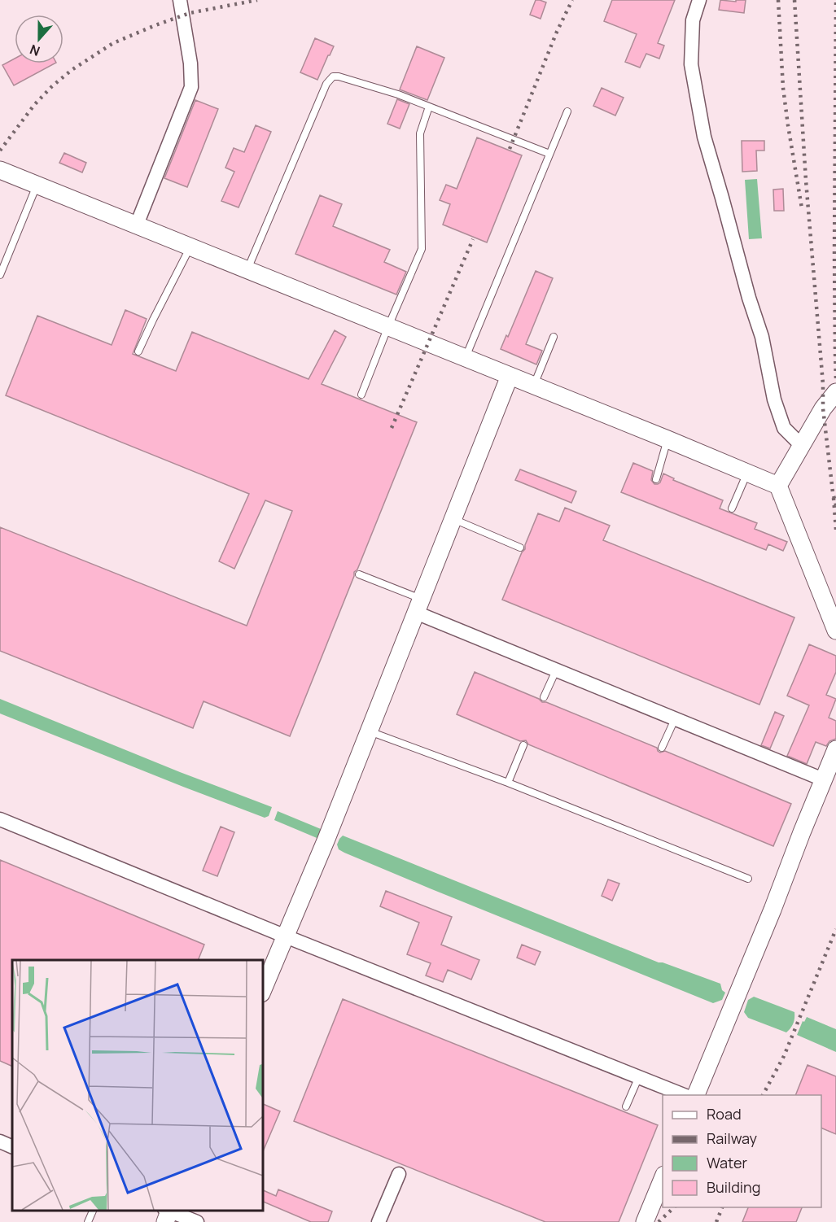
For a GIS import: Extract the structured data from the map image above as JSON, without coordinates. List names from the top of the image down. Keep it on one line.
{"legend":["Road","Railway","Water","Building"],"north":"bottom"}
